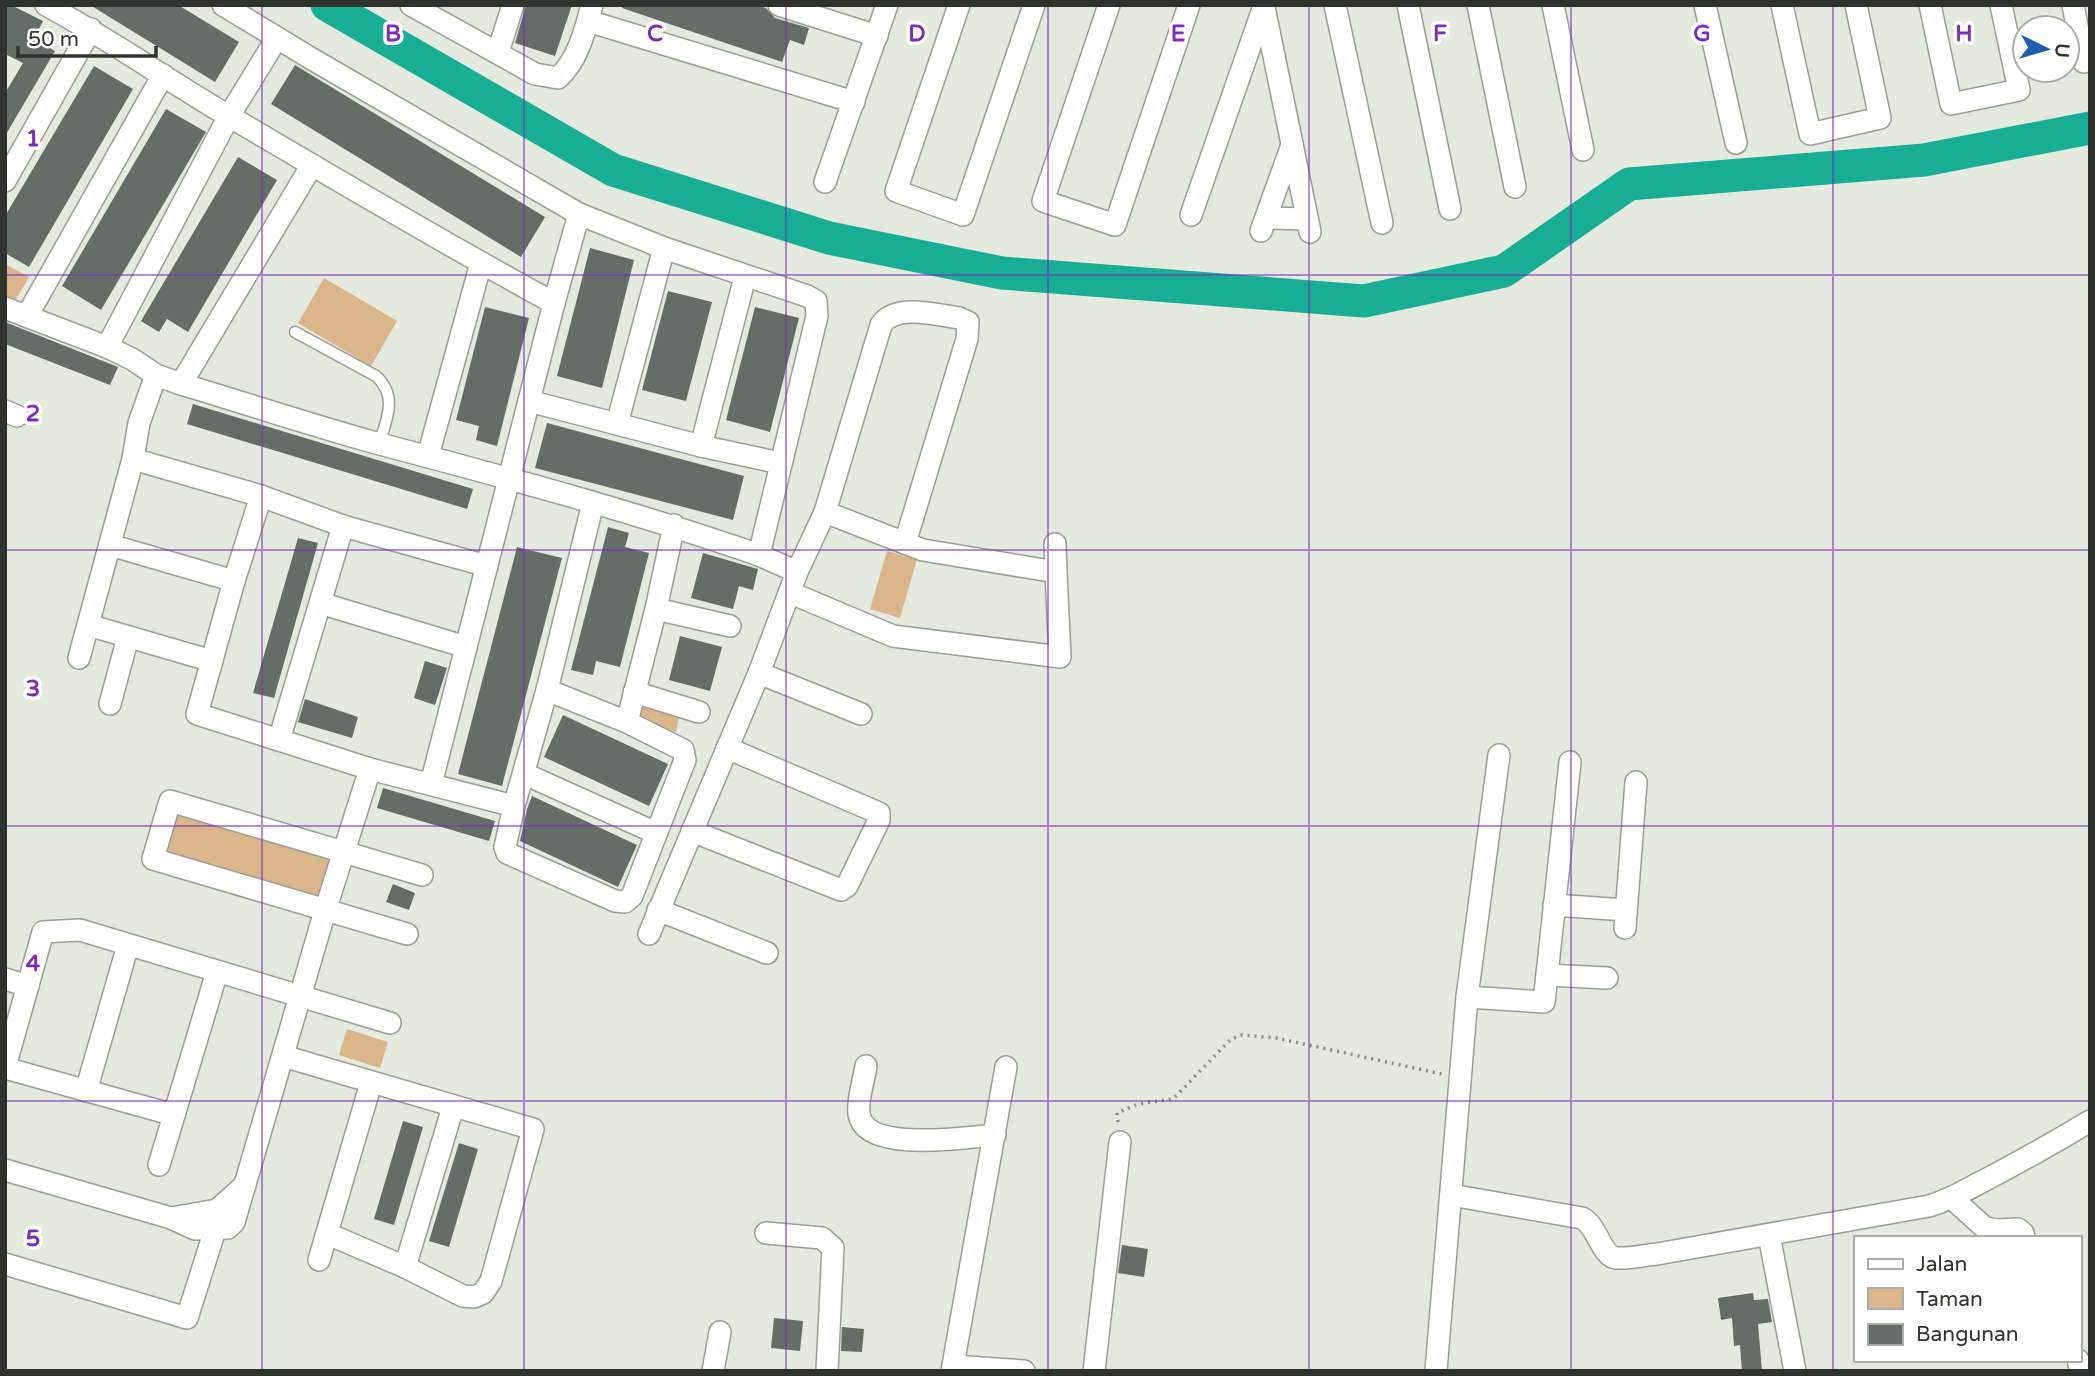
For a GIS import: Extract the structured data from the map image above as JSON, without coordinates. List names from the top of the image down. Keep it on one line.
{"legend":["Jalan","Taman","Bangunan"],"scale_bar":"50 m","north":"right","grid":{"columns":["B","C","D","E","F","G","H"],"rows":["1","2","3","4","5"]}}
